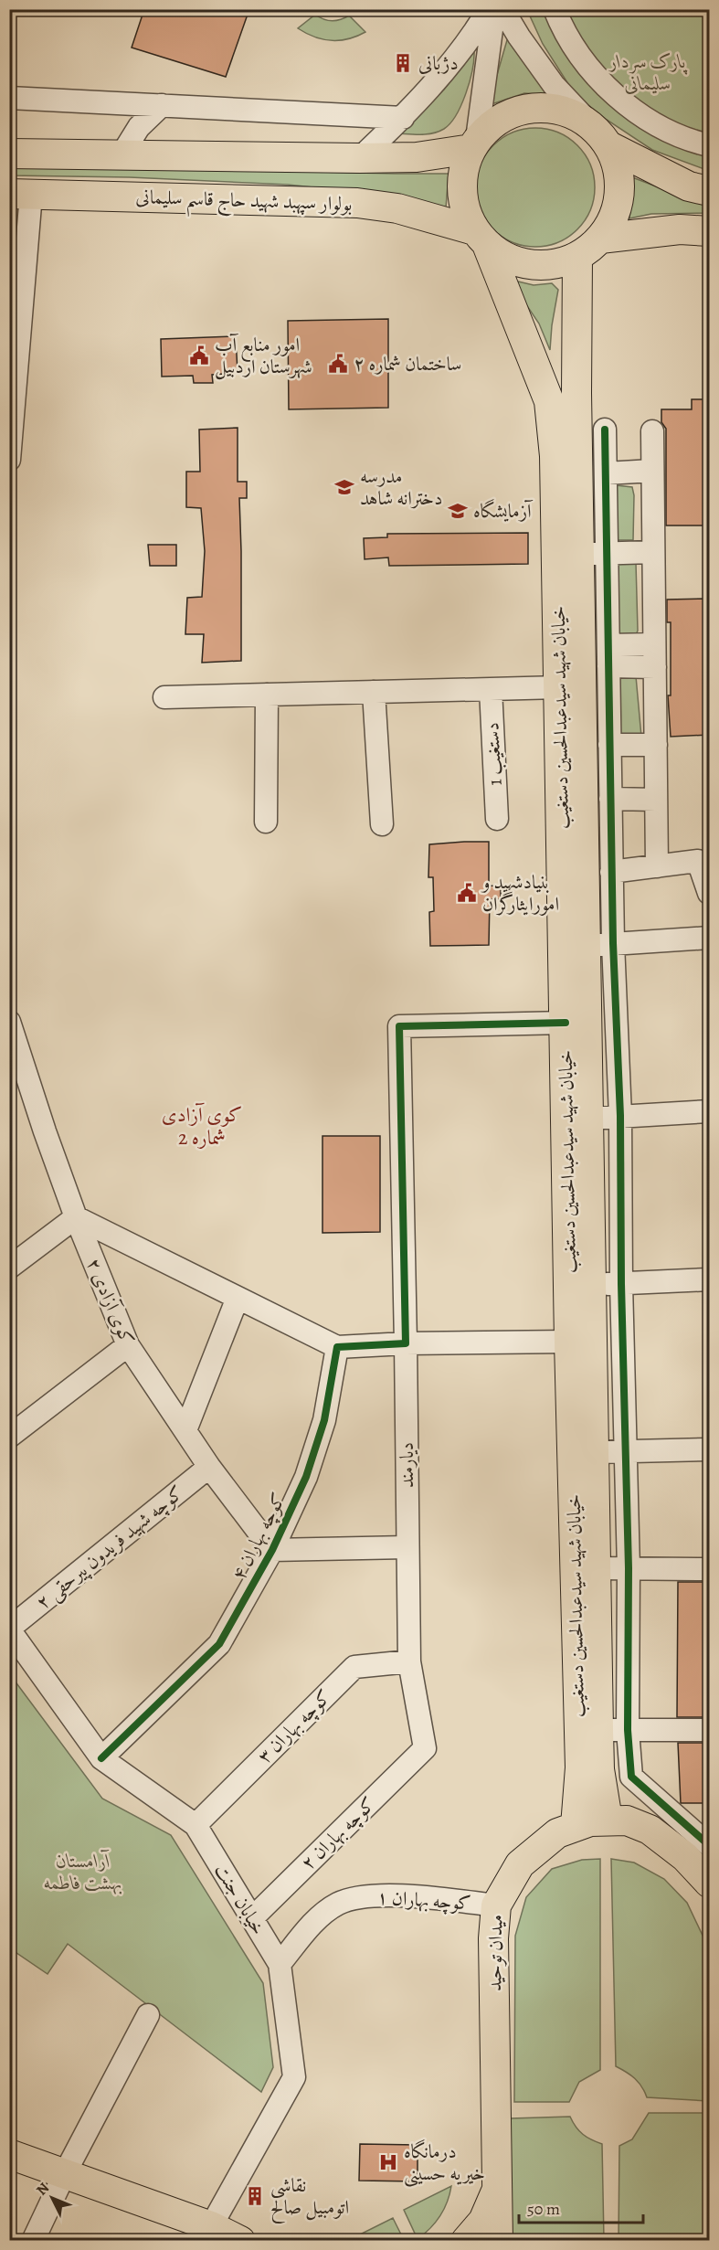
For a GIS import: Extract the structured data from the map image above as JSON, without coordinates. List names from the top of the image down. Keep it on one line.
{"streets":{"main road":["بولوار سپهبد شهید حاج قاسم سلیمانی","خیابان شهید سیدعبدالحسین دستغیب","میدان توحید"],"street":["دستغیب 1","کوی آزادی ۲","دیارمند","کوچه بهاران ۴","کوچه شهید فریدون پیرحقی ۲","کوچه بهاران ۳","کوچه بهاران ۲","خیابان جنت","کوچه بهاران ۱"]},"crossings":[["بولوار سپهبد شهید حاج قاسم سلیمانی","خیابان شهید سیدعبدالحسین دستغیب"],["خیابان شهید سیدعبدالحسین دستغیب","دیارمند"],["خیابان شهید سیدعبدالحسین دستغیب","میدان توحید"],["کوی آزادی ۲","کوچه بهاران ۴"],["کوی آزادی ۲","کوچه شهید فریدون پیرحقی ۲"],["دیارمند","کوچه بهاران ۳"],["دیارمند","کوچه بهاران ۲"],["کوچه بهاران ۴","خیابان جنت"],["کوچه شهید فریدون پیرحقی ۲","خیابان جنت"],["کوچه بهاران ۳","خیابان جنت"],["کوچه بهاران ۲","خیابان جنت"],["خیابان جنت","کوچه بهاران ۱"],["کوچه بهاران ۱","میدان توحید"]],"districts":["کوی آزادی شماره 2"],"parks":["پارک سردار سلیمانی","آرامستان بهشت فاطمه"],"places":{"building":["دژبانی","نقاشی اتومبیل صالح"],"public building":["امور منابع آب شهرستان اردبیل","ساختمان شماره ۲","بنیادشهید و امورایثارگران"],"school or university":["مدرسه دخترانه شاهد","آزمایشگاه"],"hospital":["درمانگاه خیریه حسینی"]},"scale_bar":"50 m","north":"top left"}
